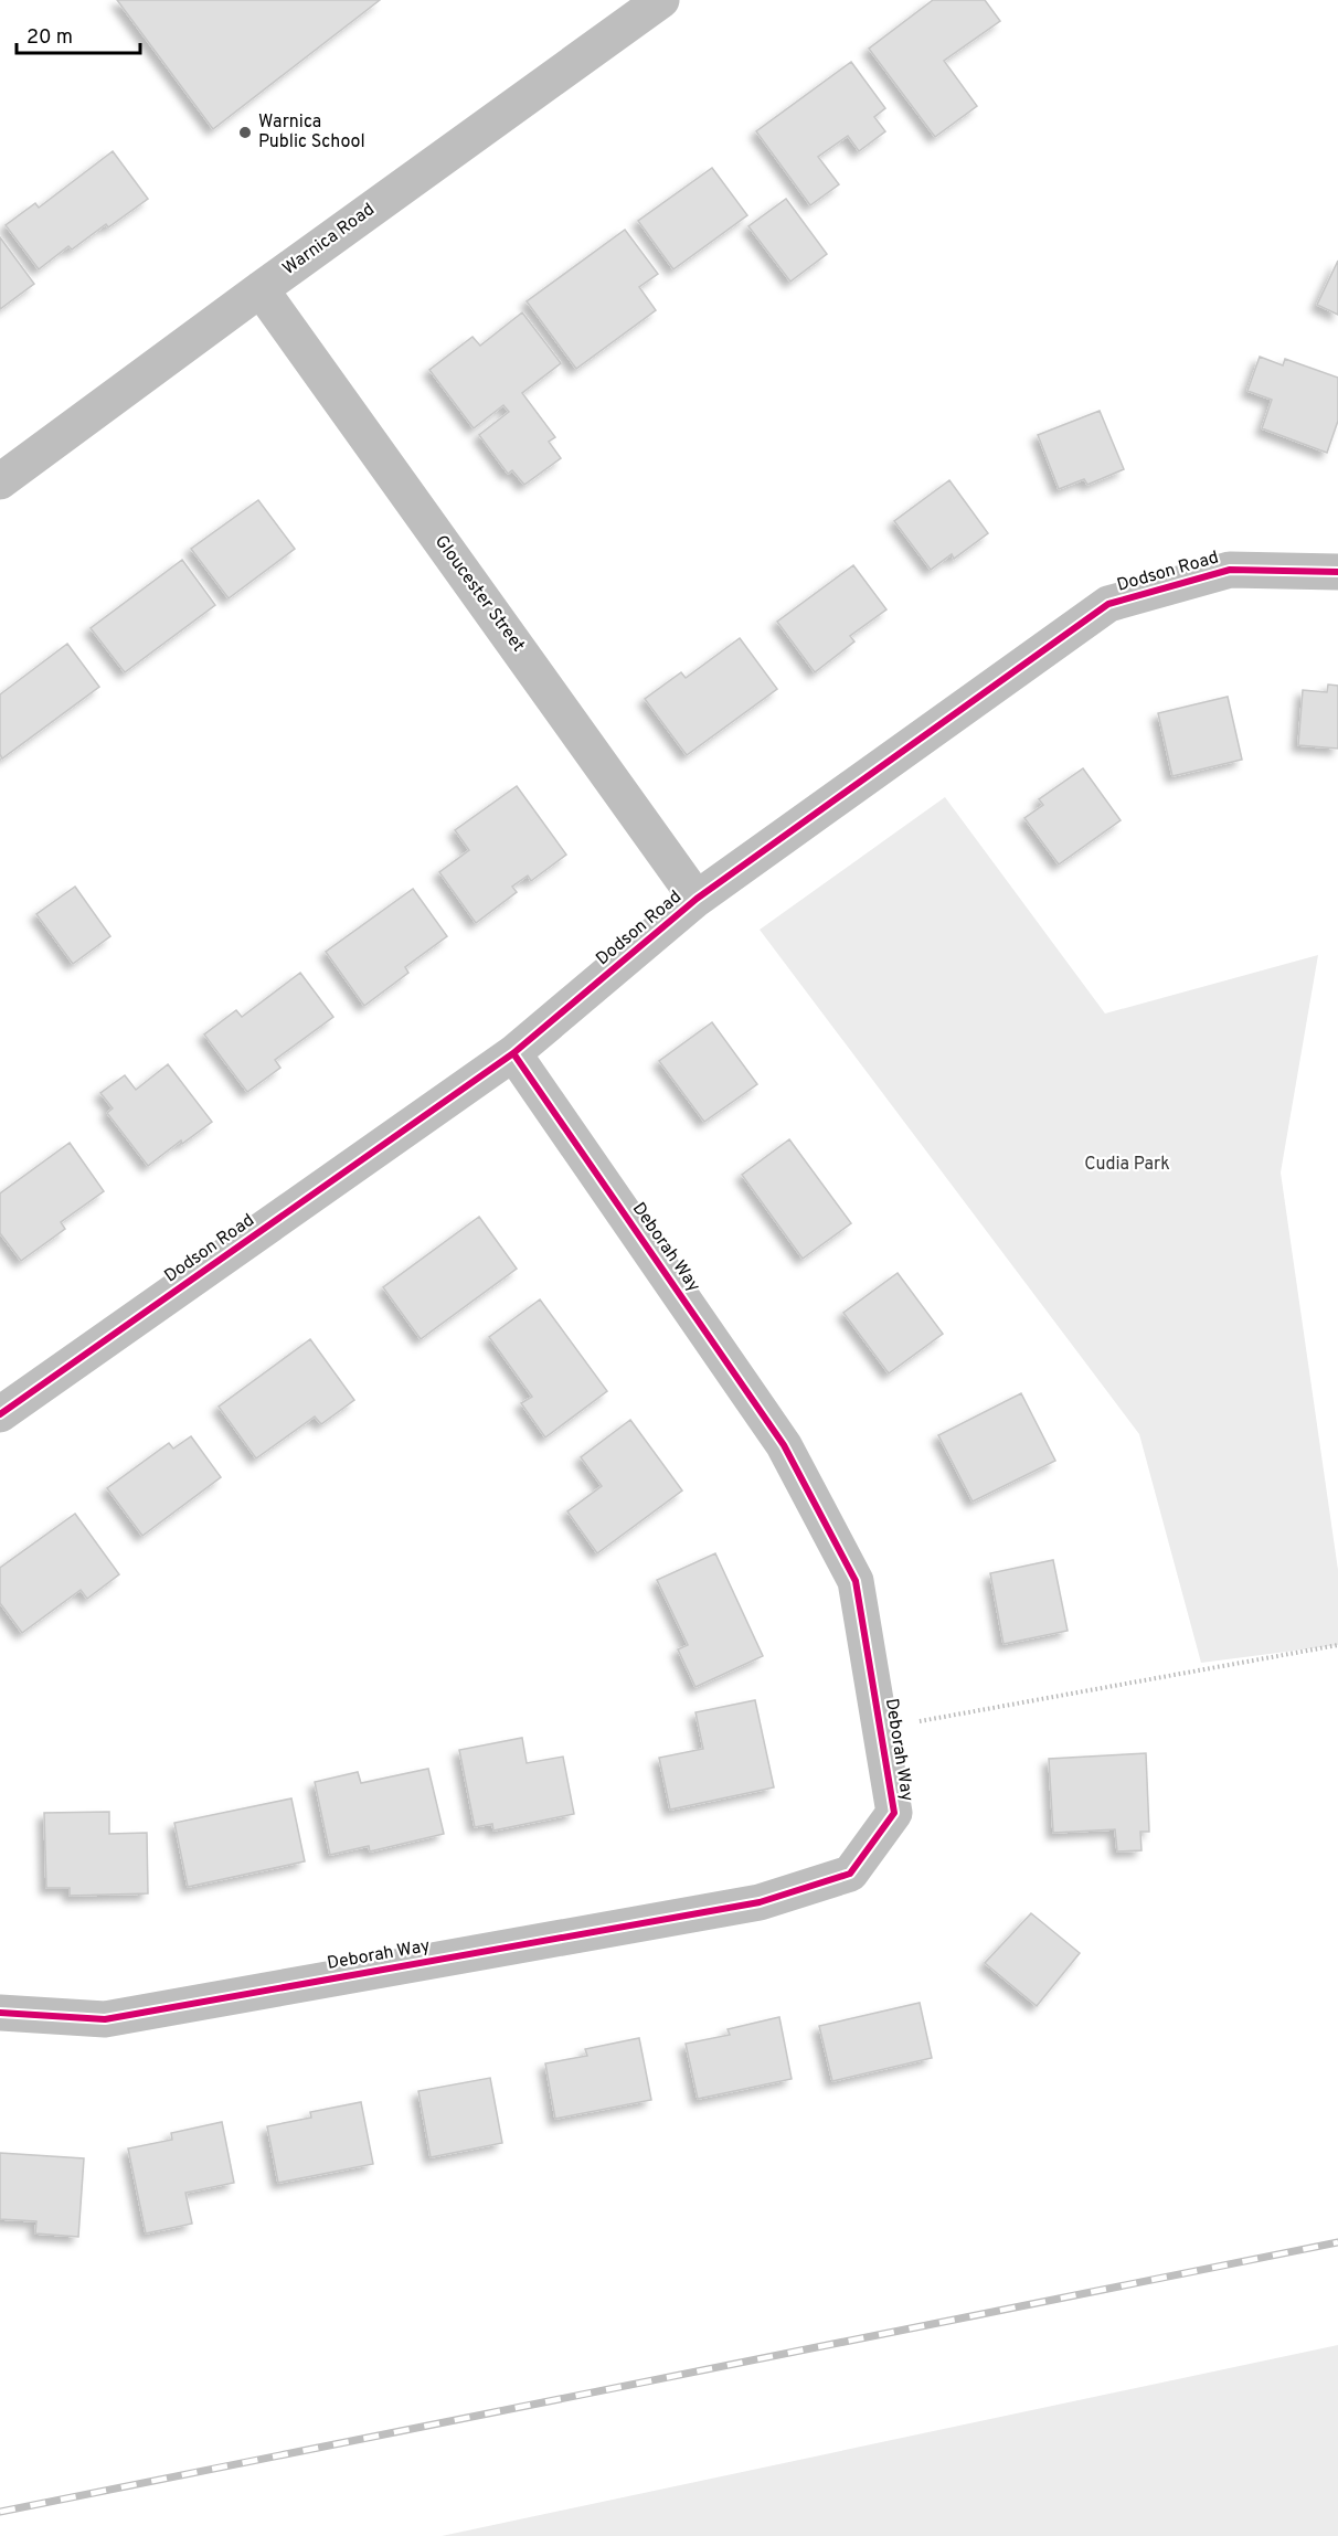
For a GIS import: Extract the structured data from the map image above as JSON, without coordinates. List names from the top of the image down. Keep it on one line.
{"streets":{"street":["Warnica Road","Dodson Road","Gloucester Street","Deborah Way"]},"crossings":[["Warnica Road","Gloucester Street"],["Dodson Road","Gloucester Street"],["Dodson Road","Deborah Way"]],"parks":["Cudia Park"],"places":["Warnica Public School"],"scale_bar":"20 m"}
